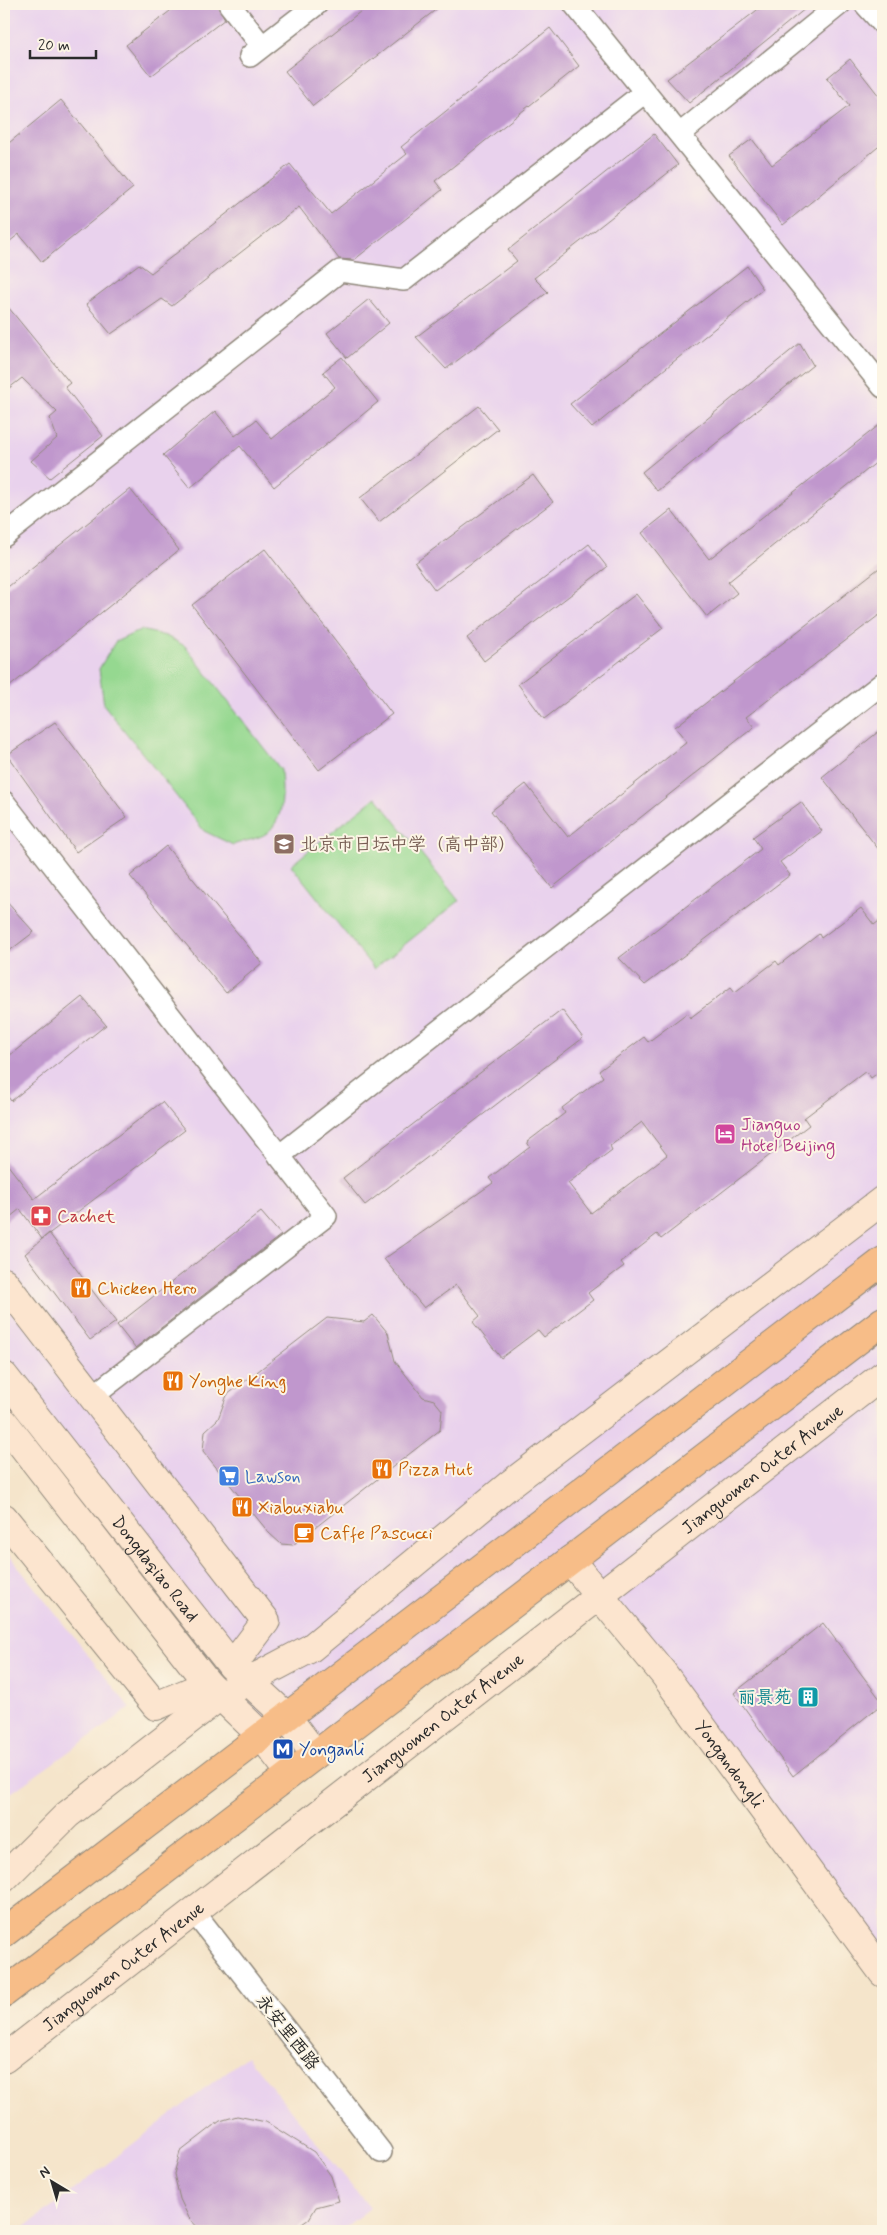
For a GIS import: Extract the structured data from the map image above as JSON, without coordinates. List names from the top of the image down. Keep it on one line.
{"streets":{"street":["Jianguomen Outer Avenue","Dongdaqiao Road","Yongandongli","永安里西路"]},"crossings":[["Jianguomen Outer Avenue","Yongandongli"],["Jianguomen Outer Avenue","永安里西路"]],"places":{"school or university":["北京市日坛中学（高中部）"],"hotel":["Jianguo Hotel Beijing"],"pharmacy":["Cachet"],"restaurant":["Chicken Hero","Yonghe King","Pizza Hut","Xiabuxiabu"],"supermarket":["Lawson"],"cafe":["Caffe Pascucci"],"building":["丽景苑"],"metro station":["Yonganli"]},"scale_bar":"20 m","north":"top left"}
